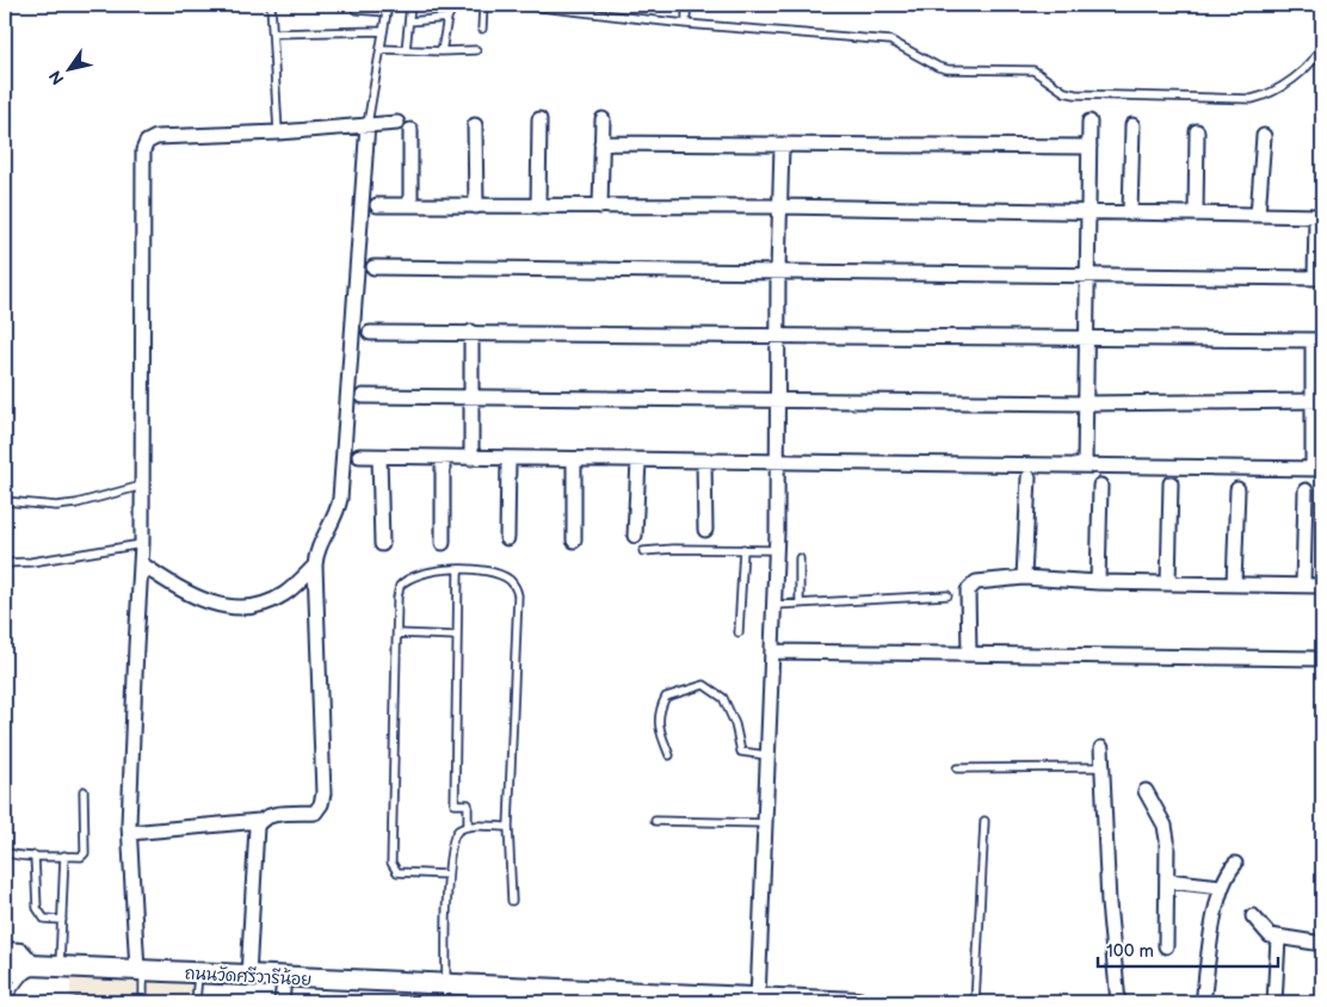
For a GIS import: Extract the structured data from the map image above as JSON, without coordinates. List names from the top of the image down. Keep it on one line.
{"streets":{"main road":["ถนนวัดศรีวารีน้อย"]},"scale_bar":"100 m","north":"bottom left"}
